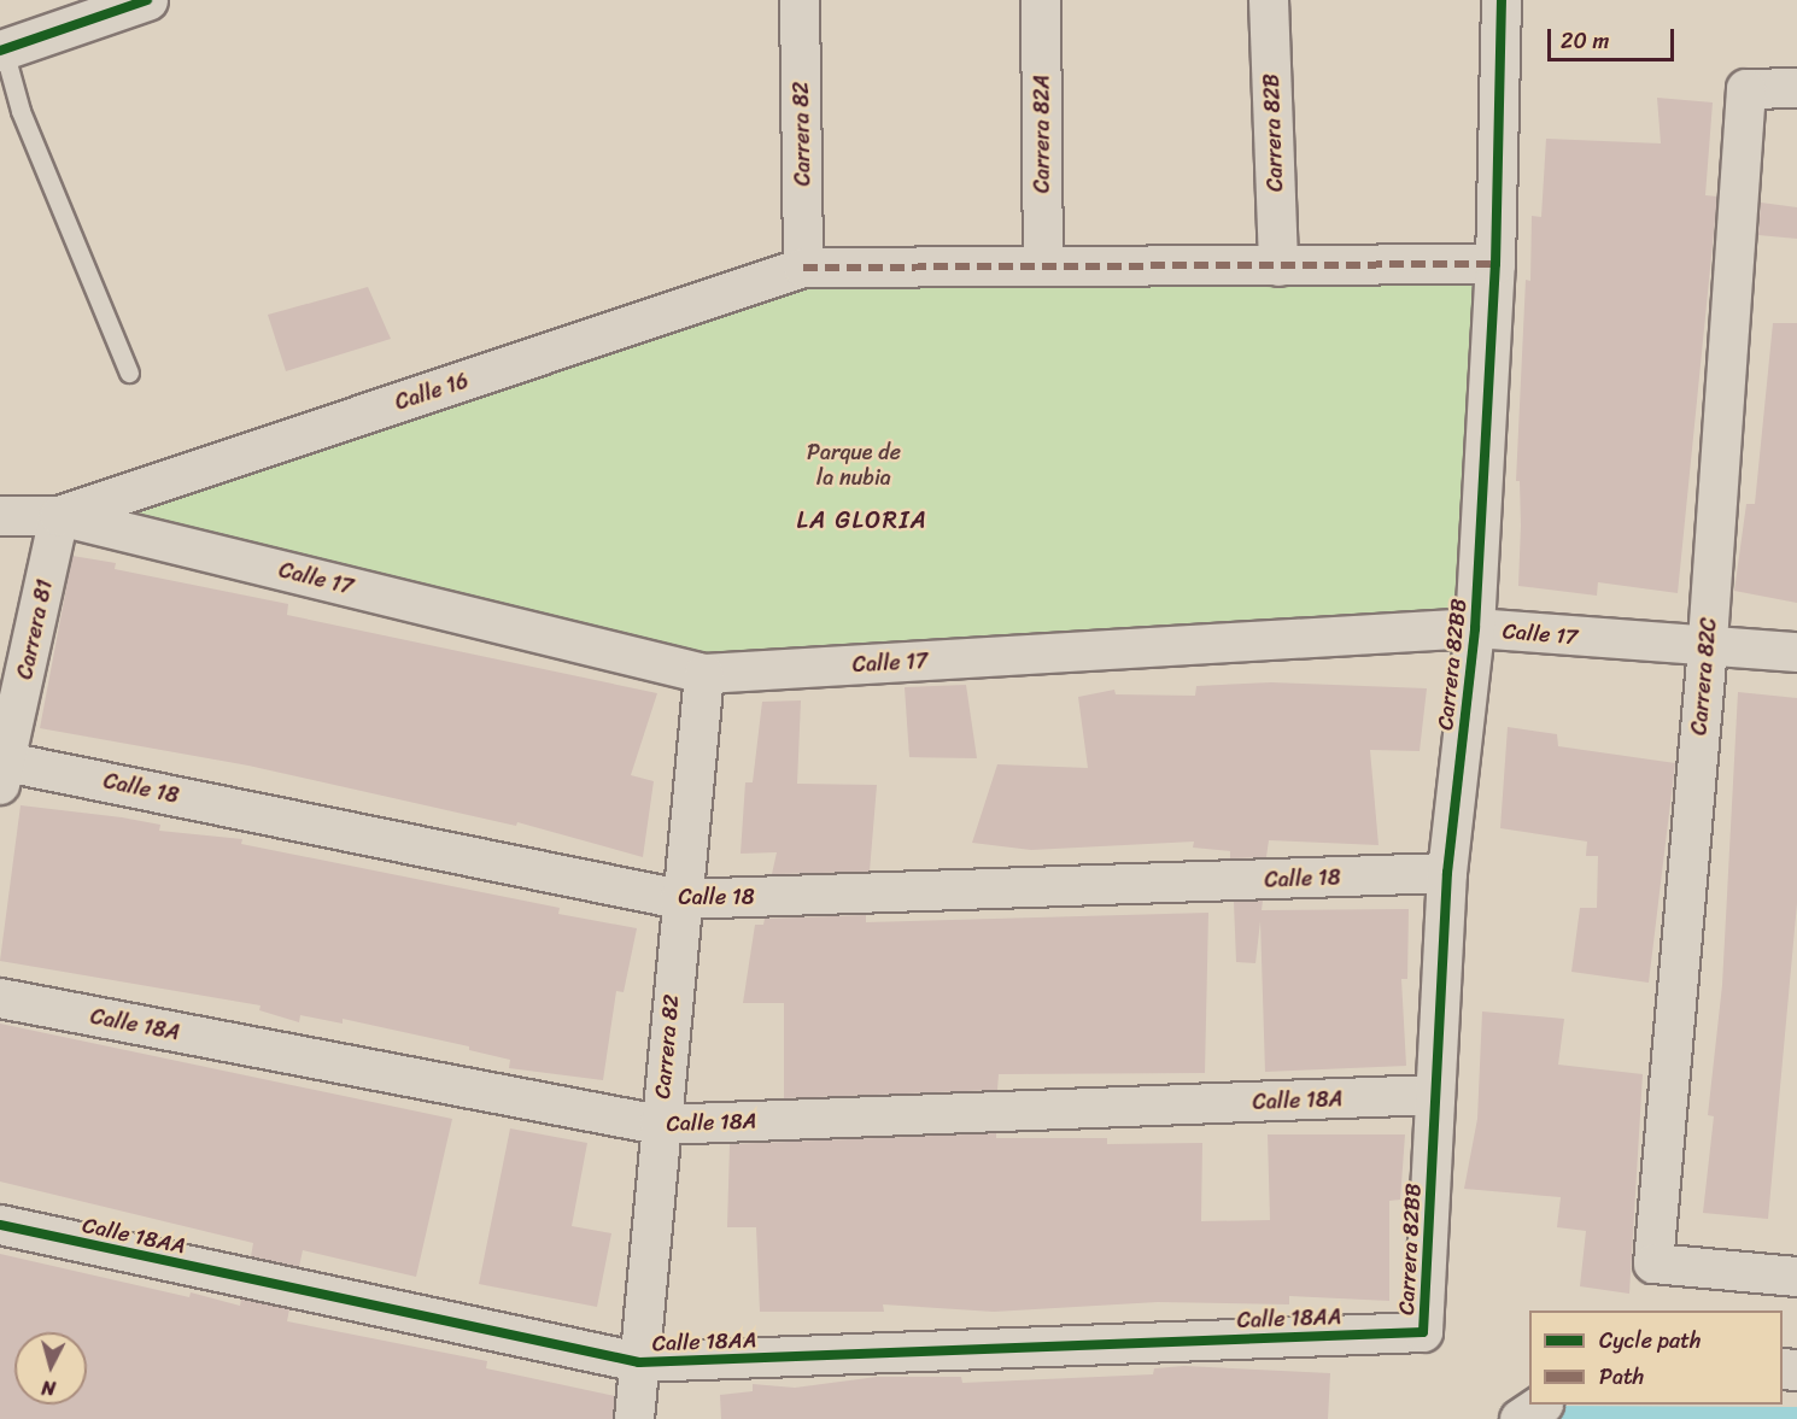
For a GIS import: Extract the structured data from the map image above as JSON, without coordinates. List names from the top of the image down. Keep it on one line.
{"streets":{"street":["Carrera 82B","Carrera 82","Carrera 82A","Calle 16","Calle 17","Carrera 81","Carrera 82BB","Carrera 82C","Calle 18","Calle 18A","Calle 18AA"]},"crossings":[["Carrera 82B","Calle 16"],["Carrera 82","Calle 16"],["Carrera 82","Calle 17"],["Carrera 82","Calle 18"],["Carrera 82","Calle 18A"],["Carrera 82","Calle 18AA"],["Carrera 82A","Calle 16"],["Calle 16","Calle 17"],["Calle 16","Carrera 81"],["Calle 16","Carrera 82BB"],["Calle 17","Carrera 81"],["Calle 17","Carrera 82BB"],["Calle 17","Carrera 82C"],["Carrera 81","Calle 18"],["Carrera 82BB","Calle 18"],["Carrera 82BB","Calle 18A"],["Carrera 82BB","Calle 18AA"]],"districts":["LA GLORIA"],"parks":["Parque de la nubia"],"legend":["Cycle path","Path"],"scale_bar":"20 m","north":"bottom"}
